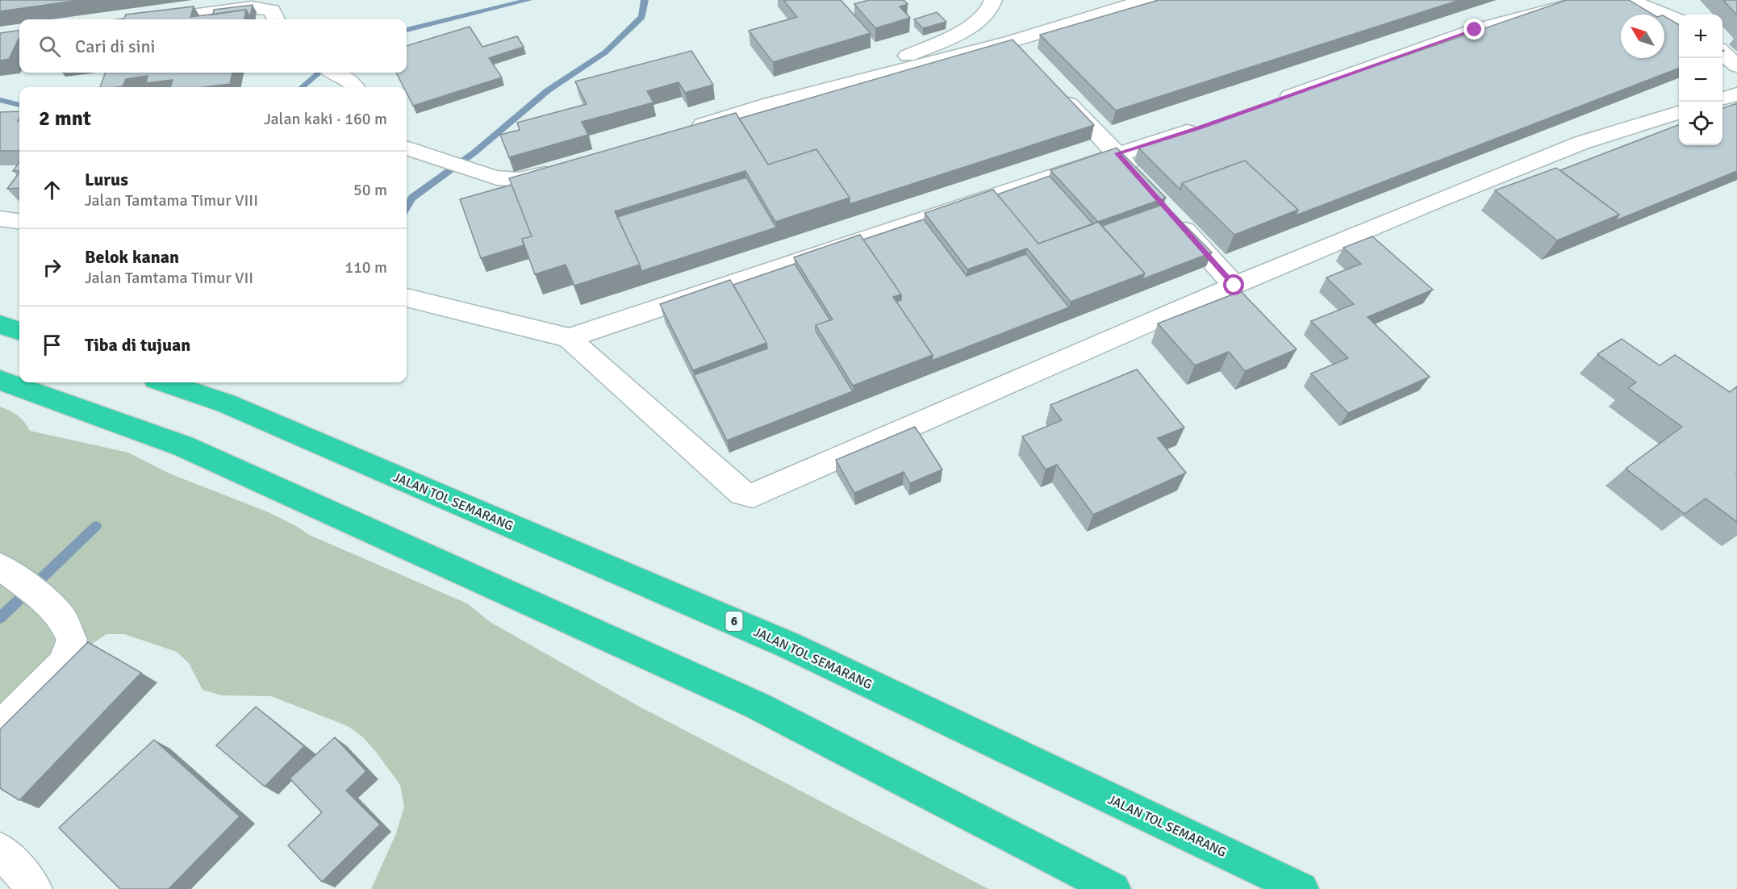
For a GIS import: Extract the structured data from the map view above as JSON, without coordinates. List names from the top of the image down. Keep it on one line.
{"streets":{"highway":["JALAN TOL SEMARANG","6"]},"north":"top left","page":{"map_buttons":["+","−"],"search":"Cari di sini","heading":["2 mnt","Jalan kaki · 160 m"],"list":[["Lurus","Jalan Tamtama Timur VIII","50 m"],["Belok kanan","Jalan Tamtama Timur VII","110 m"],"Tiba di tujuan"]}}
